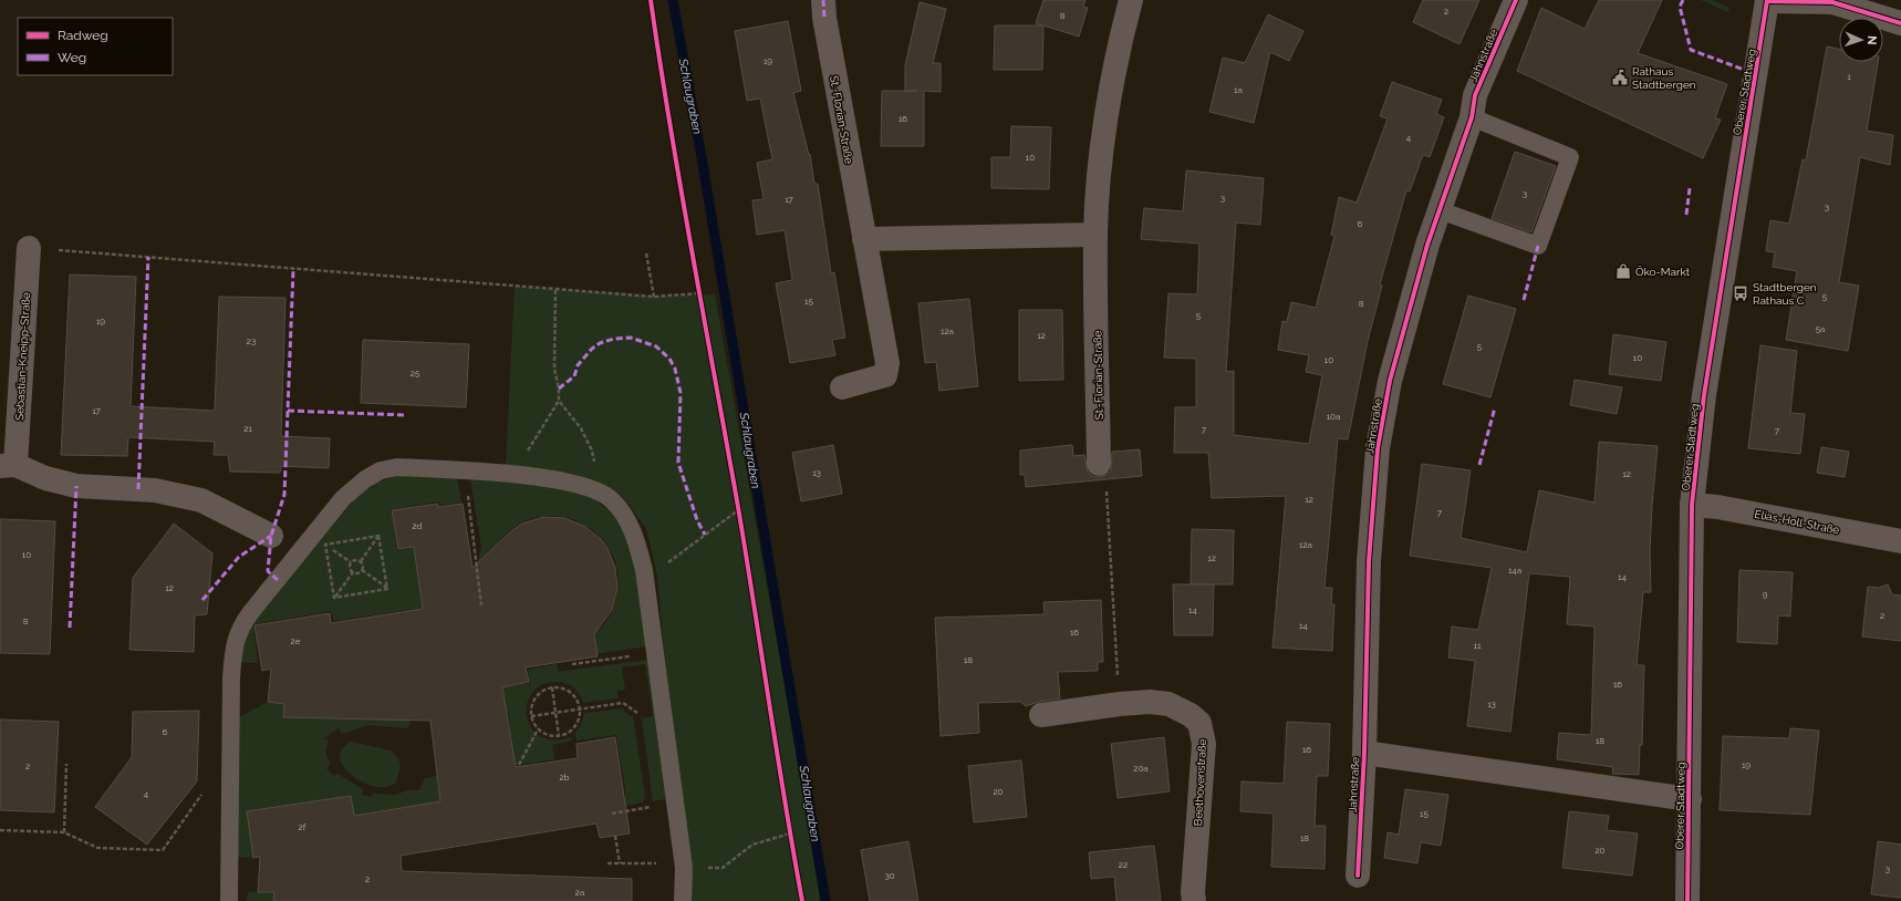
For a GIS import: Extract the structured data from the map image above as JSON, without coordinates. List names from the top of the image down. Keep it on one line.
{"streets":{"street":["Jahnstraße","Oberer Stadtweg","St.-Florian-Straße","Sebastian-Kneipp-Straße","Elias-Holl-Straße","Beethovenstraße"]},"crossings":[["Jahnstraße","Oberer Stadtweg"],["Oberer Stadtweg","Elias-Holl-Straße"]],"water":["Schlaugraben"],"places":{"public building":["Rathaus Stadtbergen"],"shop":["Öko-Markt"],"bus stop":["Stadtbergen Rathaus C"]},"house_numbers":["2","8","19","1","1a","16","4","10","3","3","17","3","6","5","15","8","5","19","5a","12a","12","23","5","10","10","25","17","10a","21","7","7","13","12","12","7","2d","12a","10","12","14a","14","12","9","14","2","8","14","16","2e","11","18","16","13","6","18","16","19","2","20a","2b","20","4","15","2f","18","20","22","3","30","2","2a"],"legend":["Radweg","Weg"],"north":"right"}
